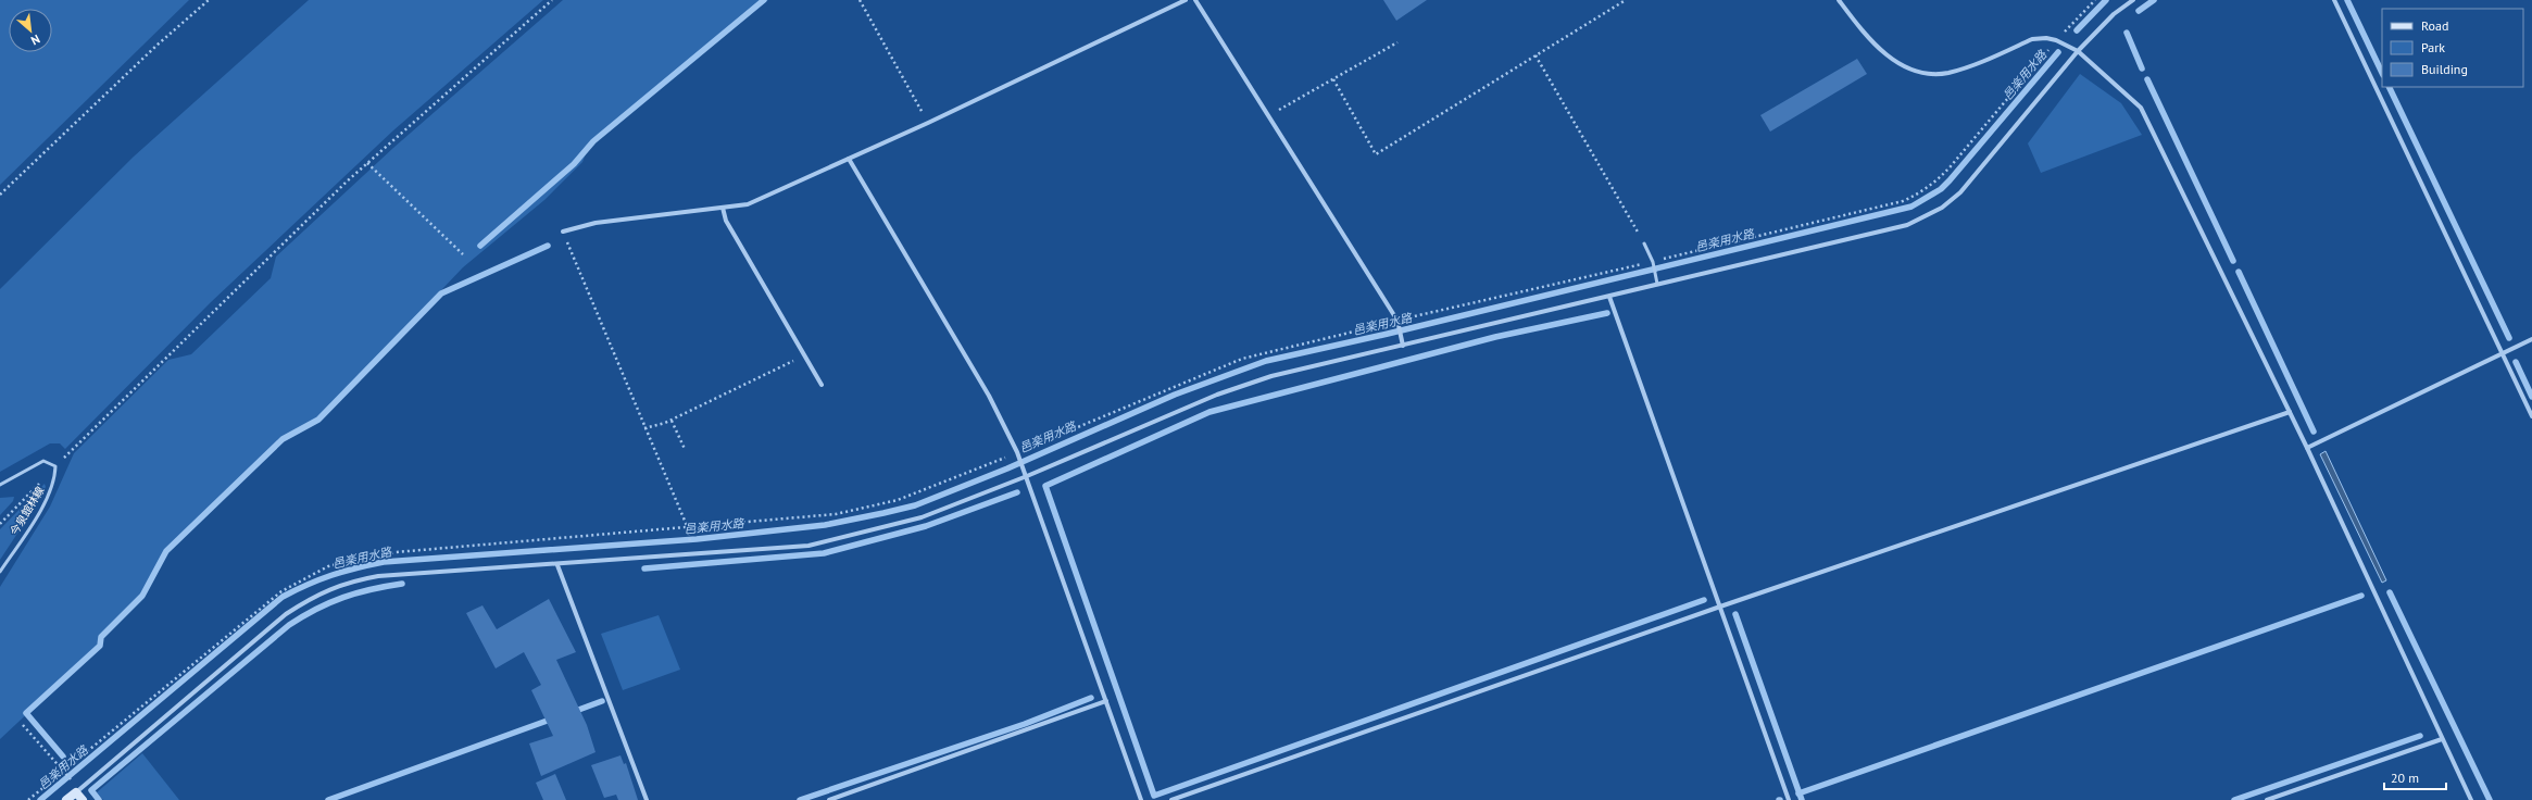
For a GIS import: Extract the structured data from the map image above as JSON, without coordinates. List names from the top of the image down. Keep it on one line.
{"streets":{"lane":["今泉館林線"]},"water":["邑楽用水路"],"legend":["Road","Park","Building"],"scale_bar":"20 m","north":"bottom right"}
